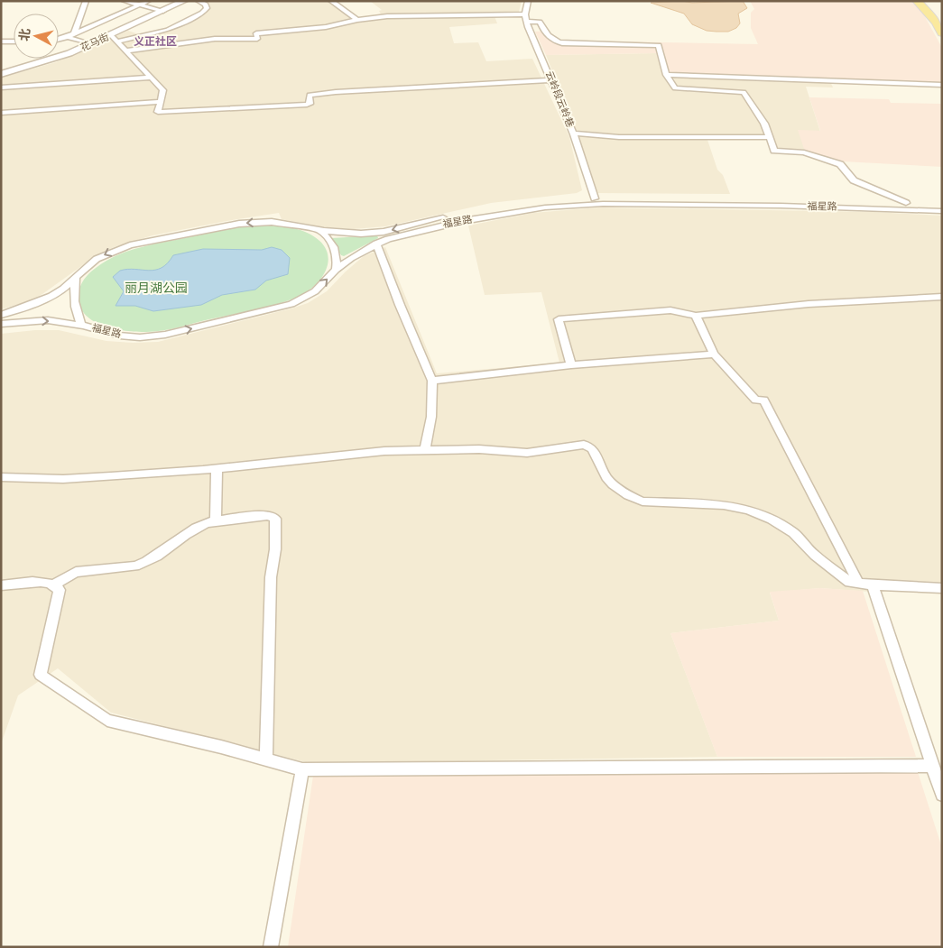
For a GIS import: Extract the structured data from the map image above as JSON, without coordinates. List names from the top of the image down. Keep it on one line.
{"streets":{"street":["花马街","云岭段云岭巷","福星路"]},"crossings":[["云岭段云岭巷","福星路"]],"districts":["义正社区"],"parks":["丽月湖公园"],"north":"left"}
